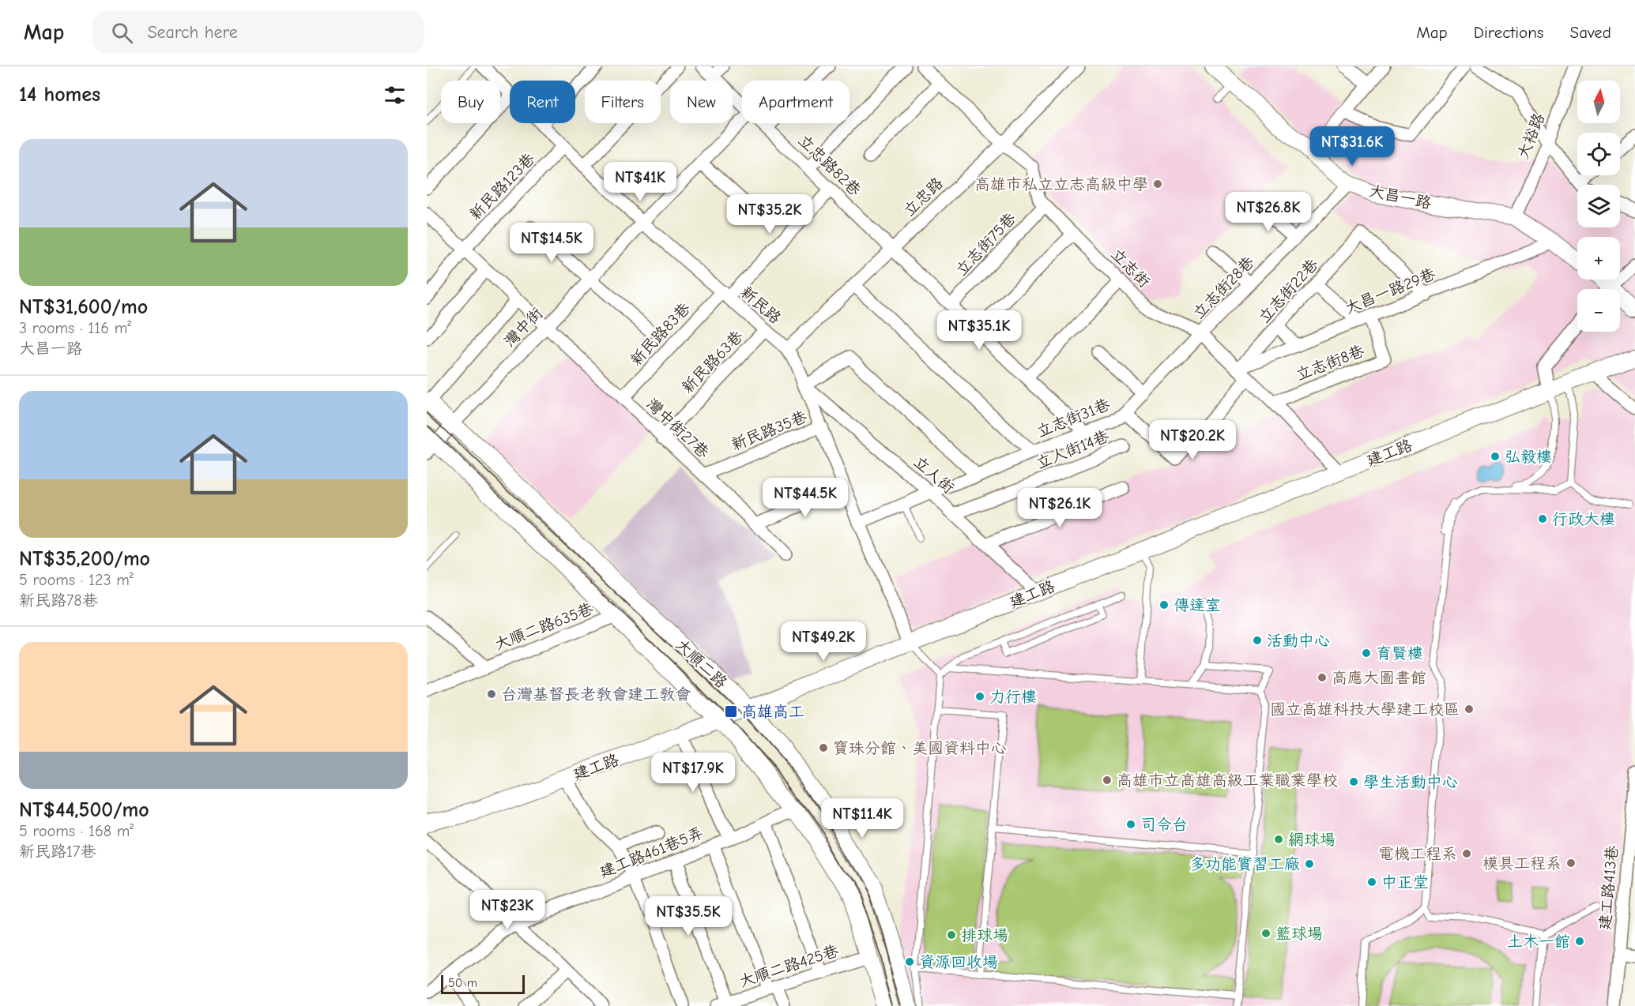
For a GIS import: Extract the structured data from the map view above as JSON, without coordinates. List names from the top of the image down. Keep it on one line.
{"streets":{"street":["大裕路","立忠路82巷","新民路123巷","立忠路","大昌一路","立志街75巷","立志街","立志街28巷","立志街22巷","大昌一路29巷","新民路","灣中街","新民路83巷","新民路63巷","立志街8巷","立志街31巷","灣中街27巷","新民路35巷","立人街14巷","建工路","立人街","大順二路635巷","大順二路","建工路461巷5弄","建工路413巷","大順二路425巷"]},"crossings":[["大裕路","大昌一路"],["立忠路82巷","立忠路"],["立忠路82巷","立志街75巷"],["立忠路82巷","新民路83巷"],["立忠路82巷","立志街31巷"],["新民路123巷","新民路"],["新民路123巷","灣中街27巷"],["立忠路","立志街"],["立忠路","新民路"],["大昌一路","立志街28巷"],["大昌一路","大昌一路29巷"],["立志街75巷","立志街"],["立志街","立志街28巷"],["立志街","立志街22巷"],["立志街","大昌一路29巷"],["立志街","立志街8巷"],["立志街","立志街31巷"],["立志街","建工路"],["立志街28巷","立志街31巷"],["立志街22巷","大昌一路29巷"],["大昌一路29巷","立志街8巷"],["新民路","灣中街"],["新民路","新民路83巷"],["新民路","新民路63巷"],["新民路","立志街31巷"],["新民路","新民路35巷"],["新民路","建工路"],["新民路","立人街"],["灣中街","灣中街27巷"],["灣中街","大順二路"],["新民路83巷","灣中街27巷"],["新民路63巷","灣中街27巷"],["立志街31巷","立人街"],["灣中街27巷","新民路35巷"],["立人街14巷","立人街"],["建工路","立人街"],["建工路","大順二路"],["大順二路635巷","大順二路"],["大順二路","建工路461巷5弄"],["大順二路","大順二路425巷"]],"places":{"other":["高雄市私立立志高級中學","弘毅樓","行政大樓","傳達室","活動中心","育賢樓","高應大圖書館","台灣基督長老教會建工教會","力行樓","國立高雄科技大學建工校區","寶珠分館、美國資料中心","高雄市立高雄高級工業職業學校","學生活動中心","司令台","網球場","電機工程系","模具工程系","多功能實習工廠","中正堂","籃球場","排球場","土木一館","資源回收場"],"transit":["高雄高工"]},"scale_bar":"50 m","north":"top","page":{"header":"Map","search":"Search here","nav":["Map","Directions","Saved"],"heading":"14 homes","map_buttons":["+","−"],"chip":["Buy","Rent","Filters","New","Apartment"],"list":[{"name":"NT$31,600/mo","note":"3 rooms · 116 m² · 大昌一路"},{"name":"NT$35,200/mo","note":"5 rooms · 123 m² · 新民路78巷"},{"name":"NT$44,500/mo","note":"5 rooms · 168 m² · 新民路17巷"}],"price":["NT$31.6K","NT$41K","NT$26.8K","NT$35.2K","NT$14.5K","NT$35.1K","NT$20.2K","NT$44.5K","NT$26.1K","NT$49.2K","NT$17.9K","NT$11.4K","NT$23K","NT$35.5K"],"scale":"50 m"}}
